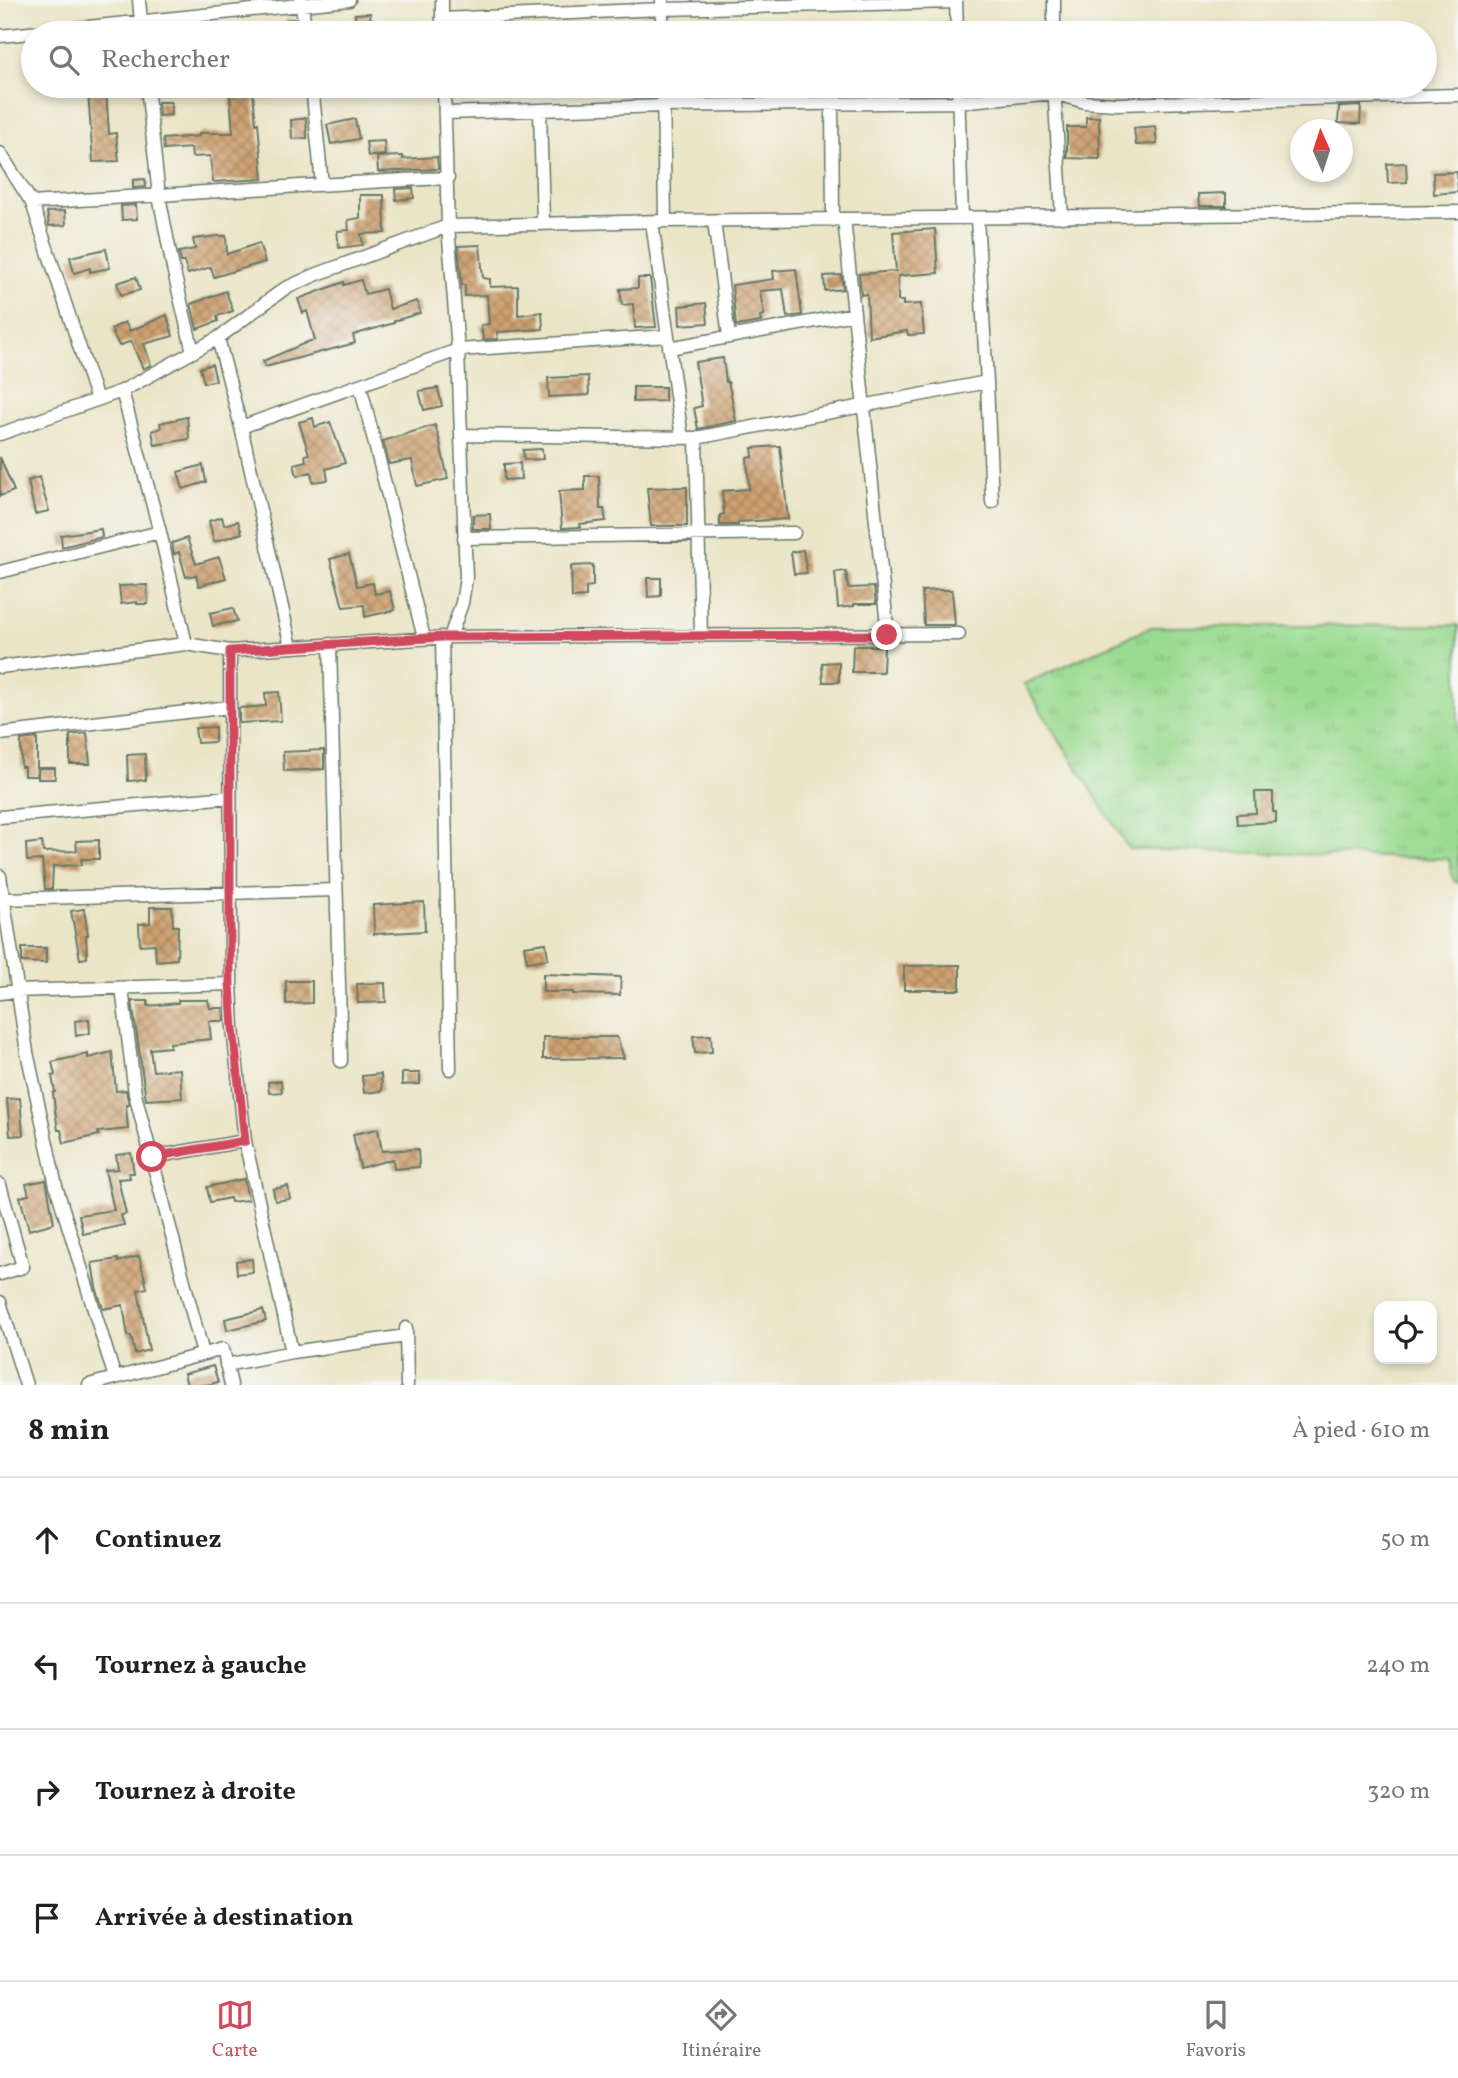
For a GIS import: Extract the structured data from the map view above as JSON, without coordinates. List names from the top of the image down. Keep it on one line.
{"north":"top","page":{"search":"Rechercher","heading":["8 min","À pied · 610 m"],"list":[["Continuez","50 m"],["Tournez à gauche","240 m"],["Tournez à droite","320 m"],"Arrivée à destination"],"nav":["Carte","Itinéraire","Favoris"]}}
